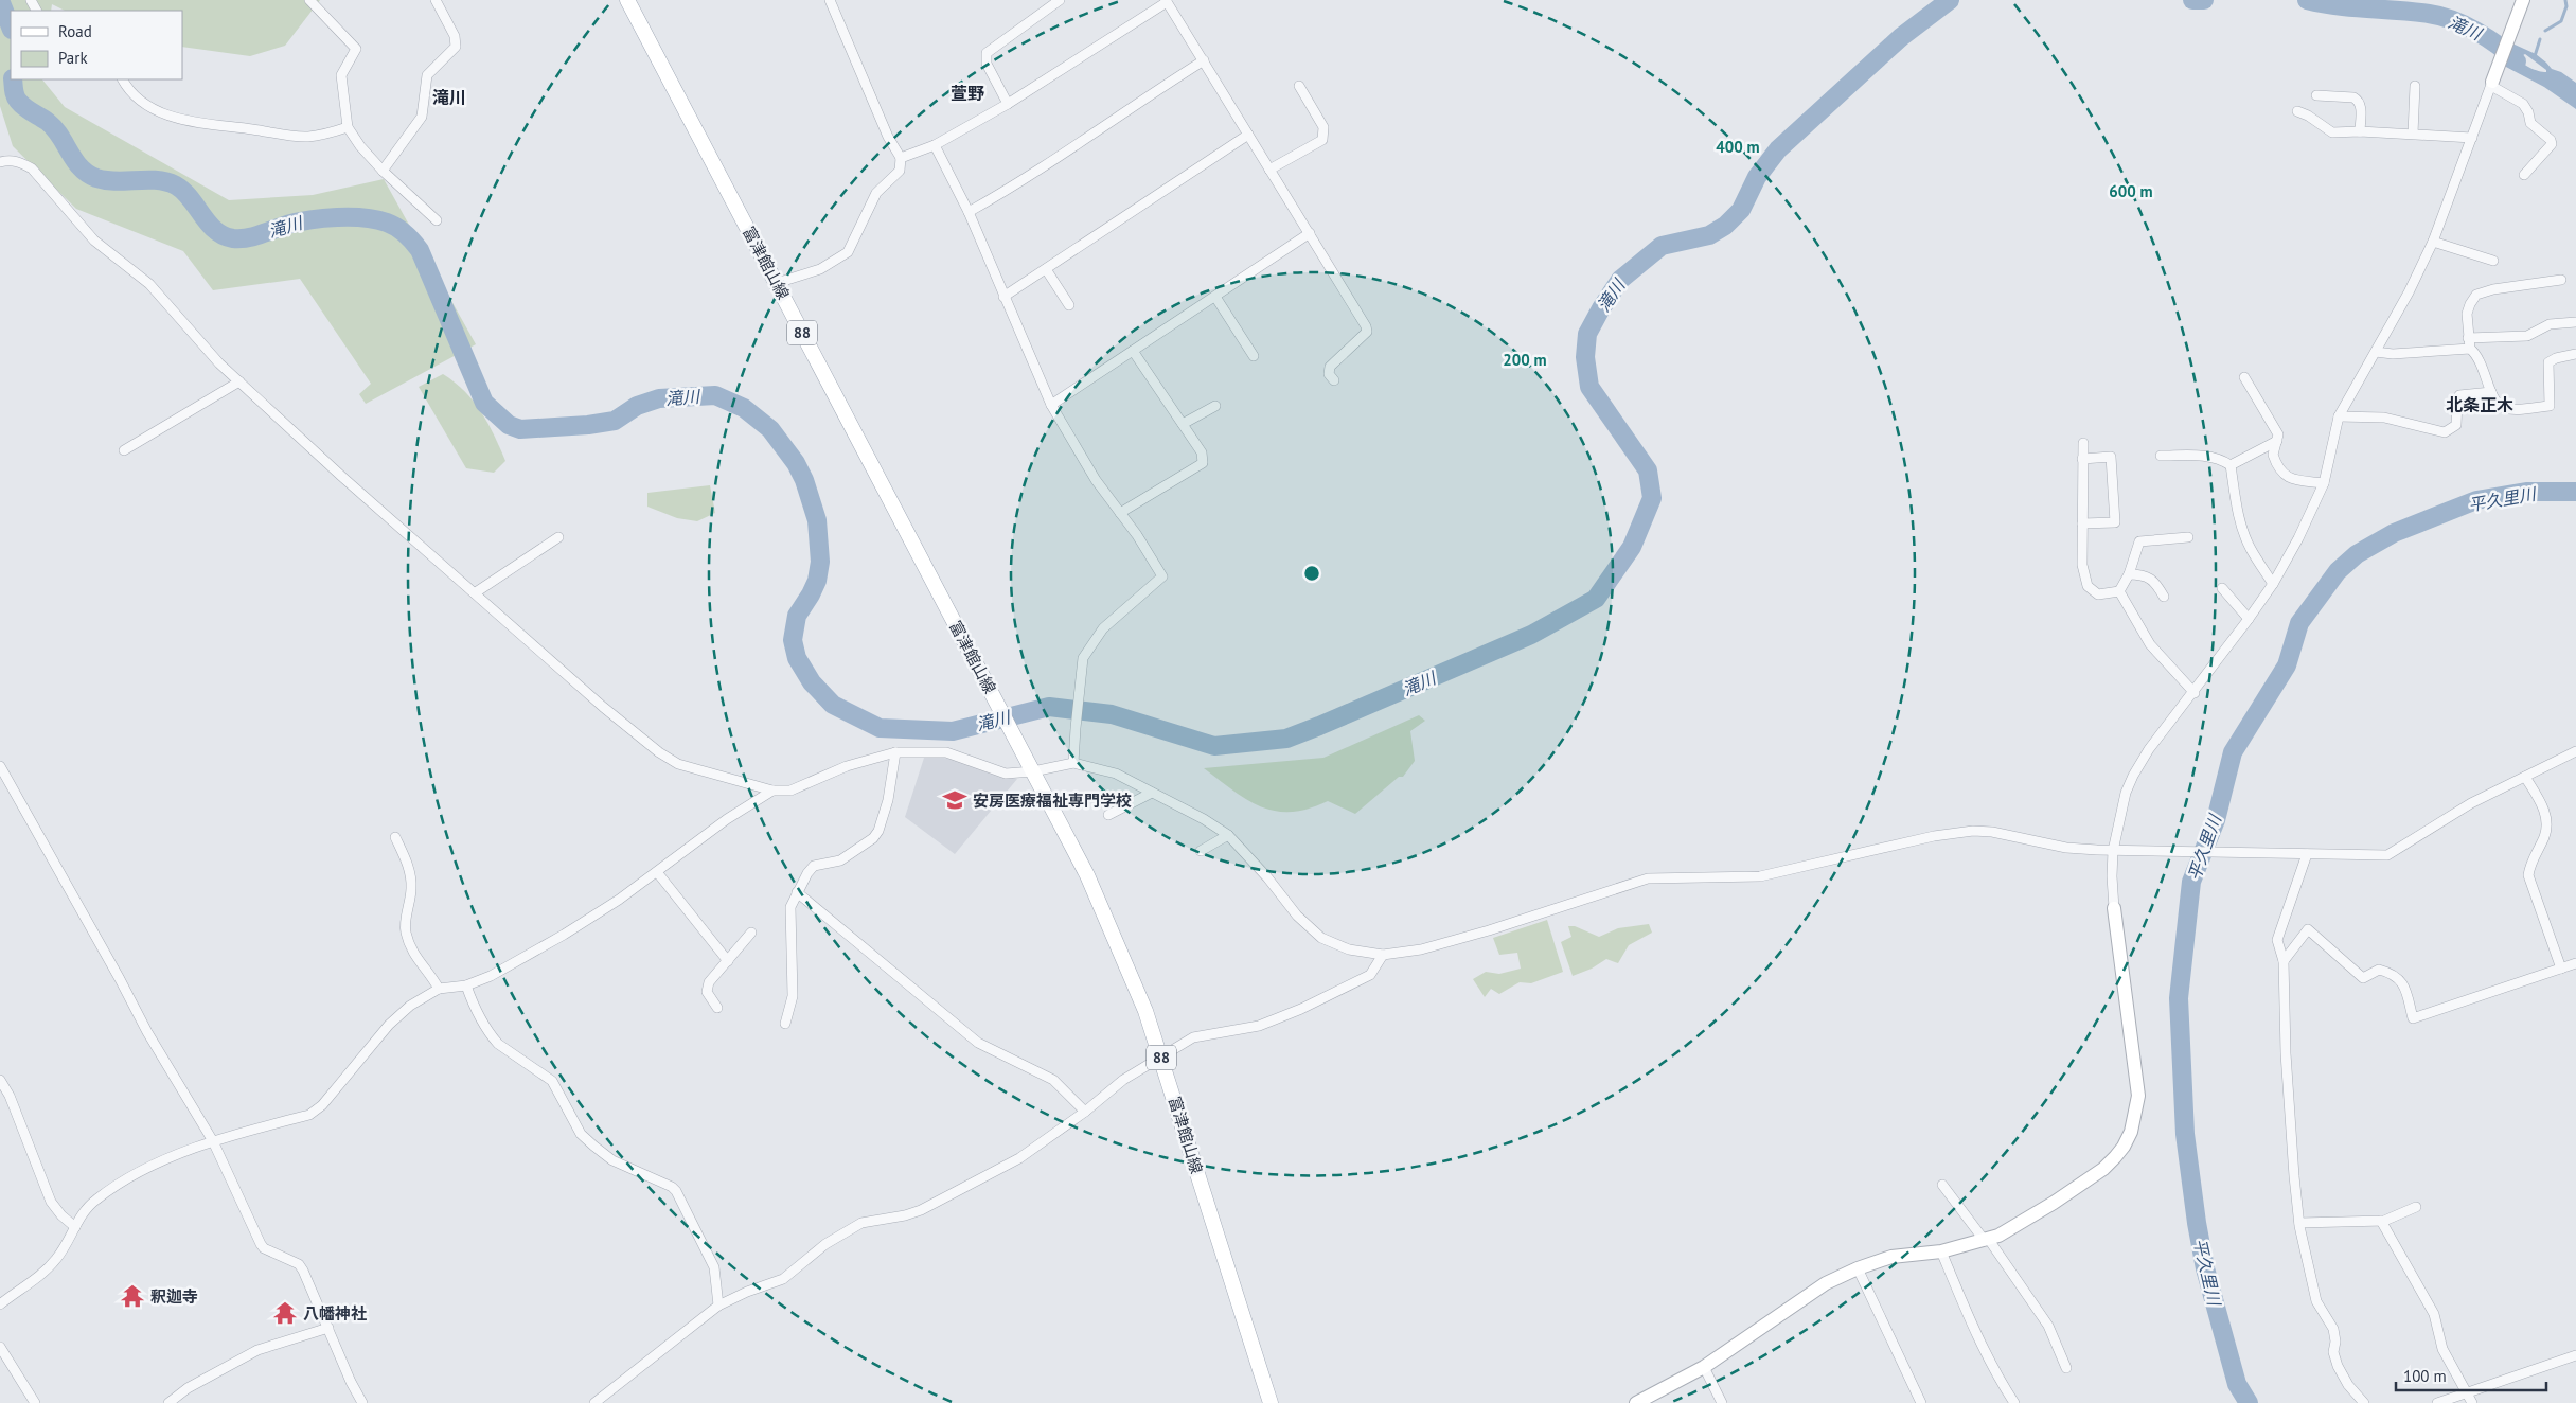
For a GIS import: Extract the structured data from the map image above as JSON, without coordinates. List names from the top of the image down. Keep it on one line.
{"streets":{"main road":["富津館山線","88"]},"districts":["萱野","滝川","北条正木"],"water":["滝川","平久里川"],"places":{"school or university":["安房医療福祉専門学校"],"temple":["釈迦寺","八幡神社"]},"legend":["Road","Park"],"scale_bar":"100 m","rings":["400 m","600 m","200 m"]}
